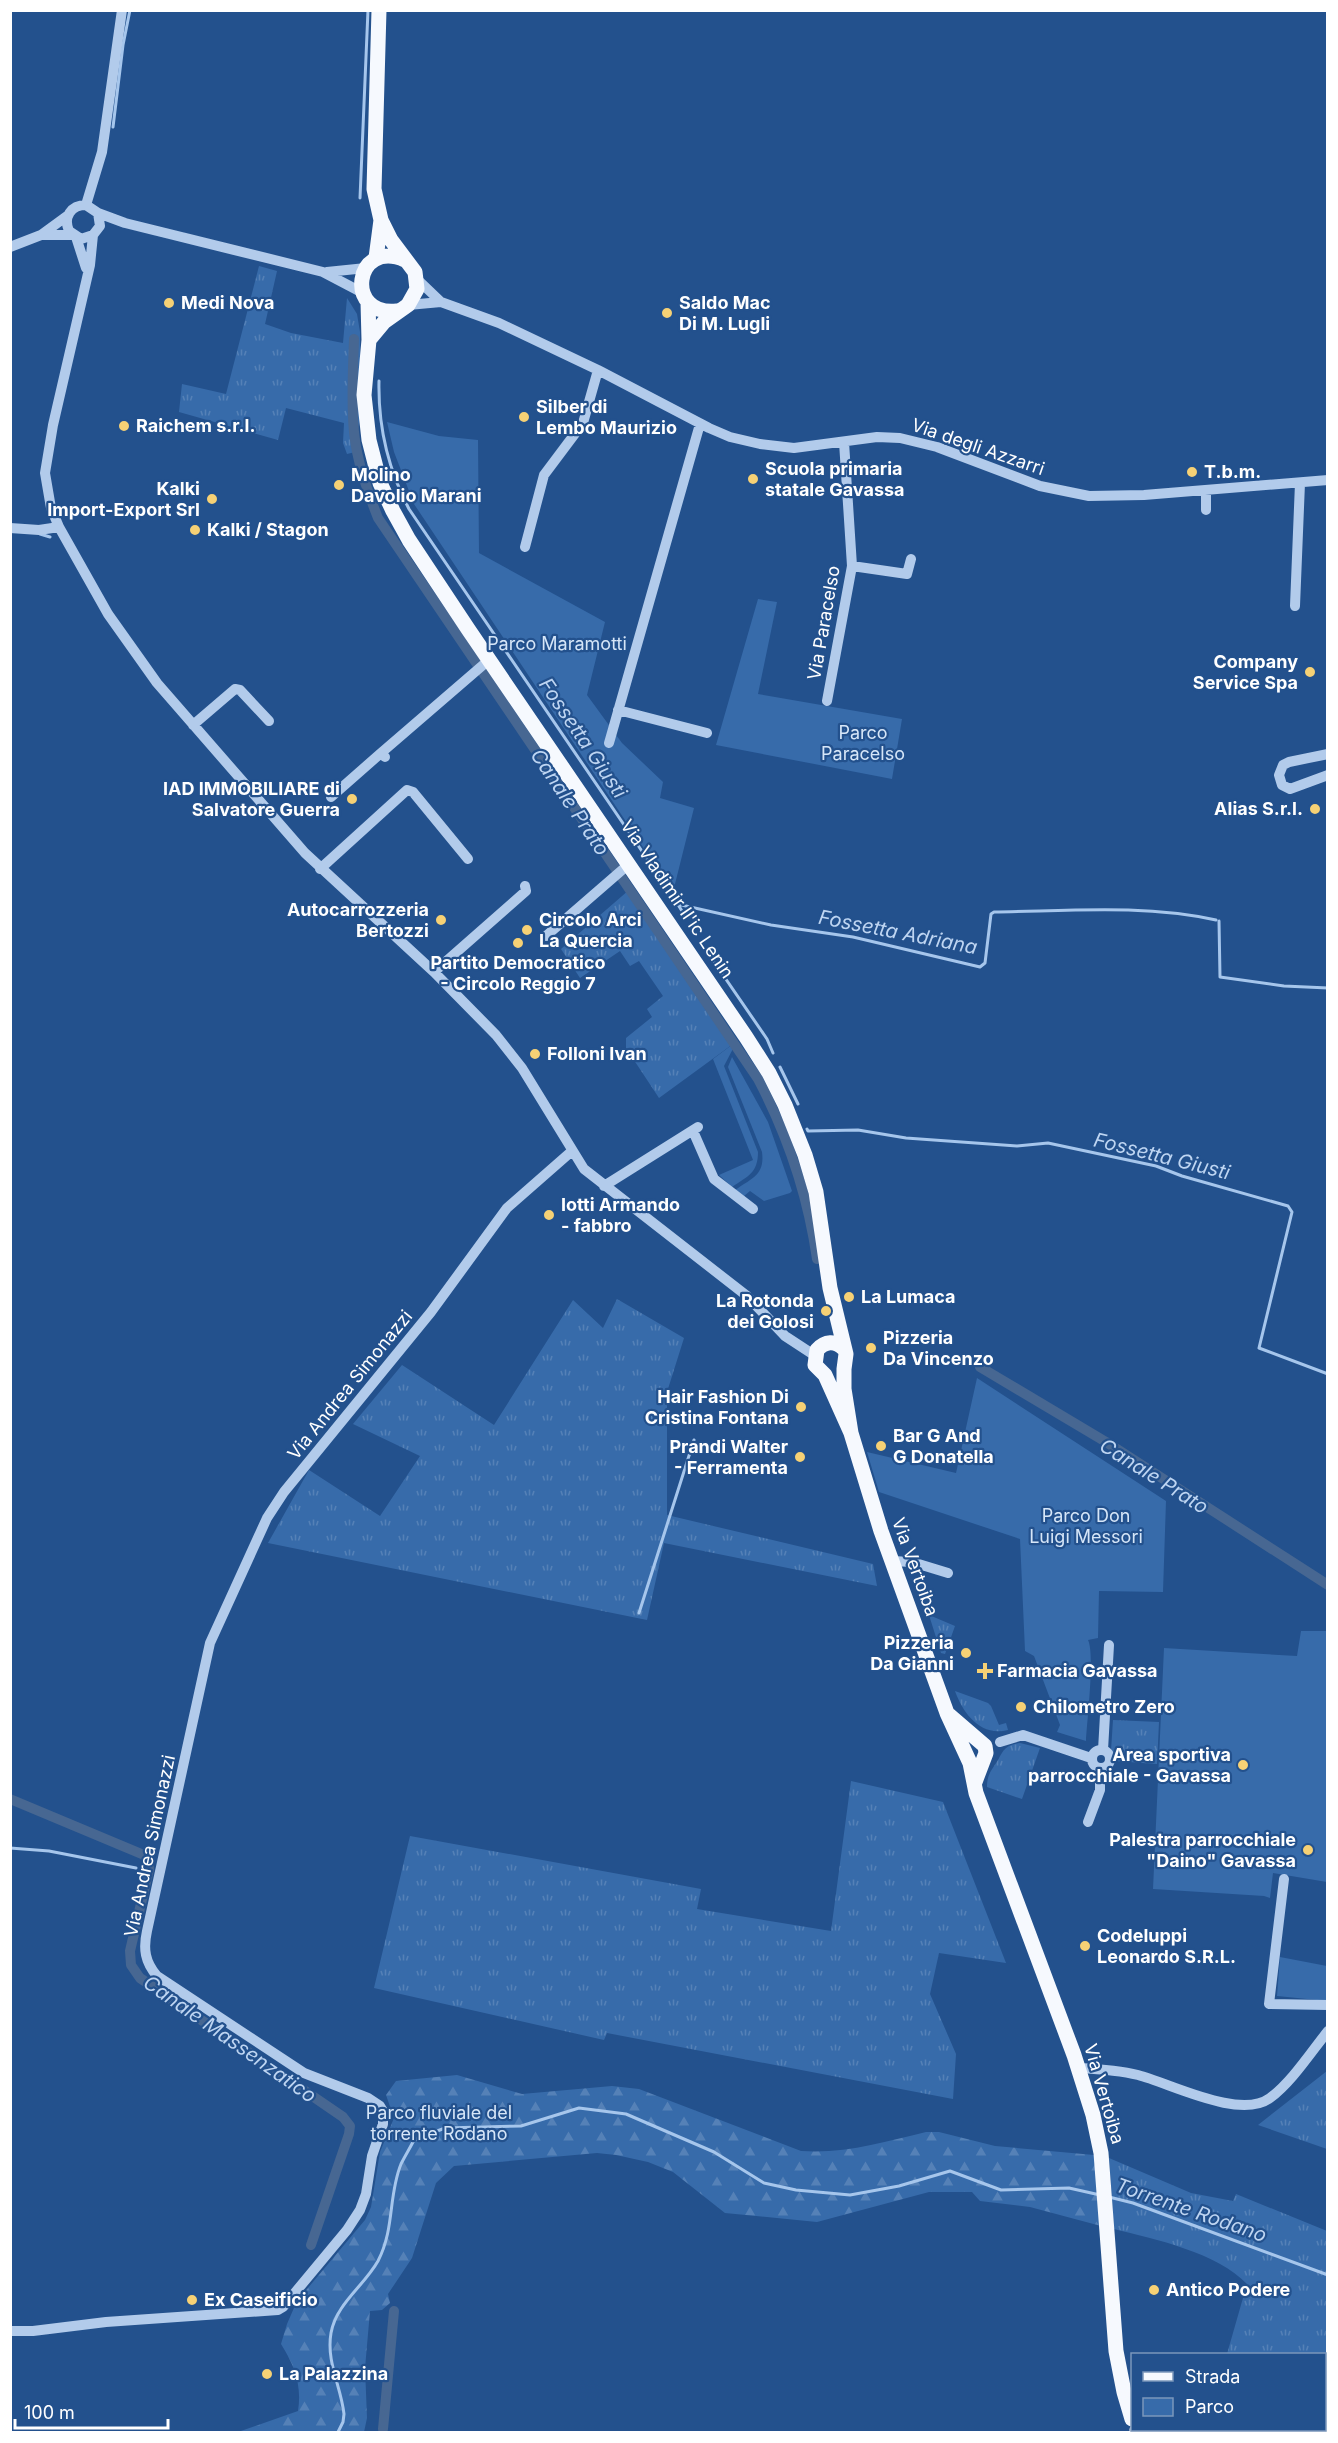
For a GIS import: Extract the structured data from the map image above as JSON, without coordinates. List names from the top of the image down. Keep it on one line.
{"streets":{"main road":["Via Vladimir Il'ic Lenin","Via Vertoiba"],"street":["Via degli Azzarri","Via Paracelso","Via Andrea Simonazzi"]},"crossings":[["Via degli Azzarri","Via Paracelso"],["Via degli Azzarri","Via Vladimir Il'ic Lenin"],["Via Vladimir Il'ic Lenin","Via Vertoiba"]],"water":["Fossetta Giusti","Canale Prato","Fossetta Adriana","Canale Massenzatico","Torrente Rodano"],"parks":["Parco Maramotti","Parco Paracelso","Parco Don Luigi Messori","Parco fluviale del torrente Rodano"],"places":{"other":["Medi Nova","Saldo Mac Di M. Lugli","Silber di Lembo Maurizio","Raichem s.r.l.","T.b.m.","Scuola primaria statale Gavassa","Molino Davolio Marani","Kalki Import-Export Srl","Kalki / Stagon","Company Service Spa","IAD IMMOBILIARE di Salvatore Guerra","Alias S.r.l.","Autocarrozzeria Bertozzi","Circolo Arci La Quercia","Partito Democratico - Circolo Reggio 7","Folloni Ivan","Iotti Armando - fabbro","La Lumaca","La Rotonda dei Golosi","Pizzeria Da Vincenzo","Hair Fashion Di Cristina Fontana","Bar G And G Donatella","Prandi Walter - Ferramenta","Pizzeria Da Gianni","Chilometro Zero","Area sportiva parrocchiale - Gavassa","Palestra parrocchiale \"Daino\" Gavassa","Codeluppi Leonardo S.R.L.","Antico Podere","Ex Caseificio","La Palazzina"],"health":["Farmacia Gavassa"]},"legend":["Strada","Parco"],"scale_bar":"100 m"}
